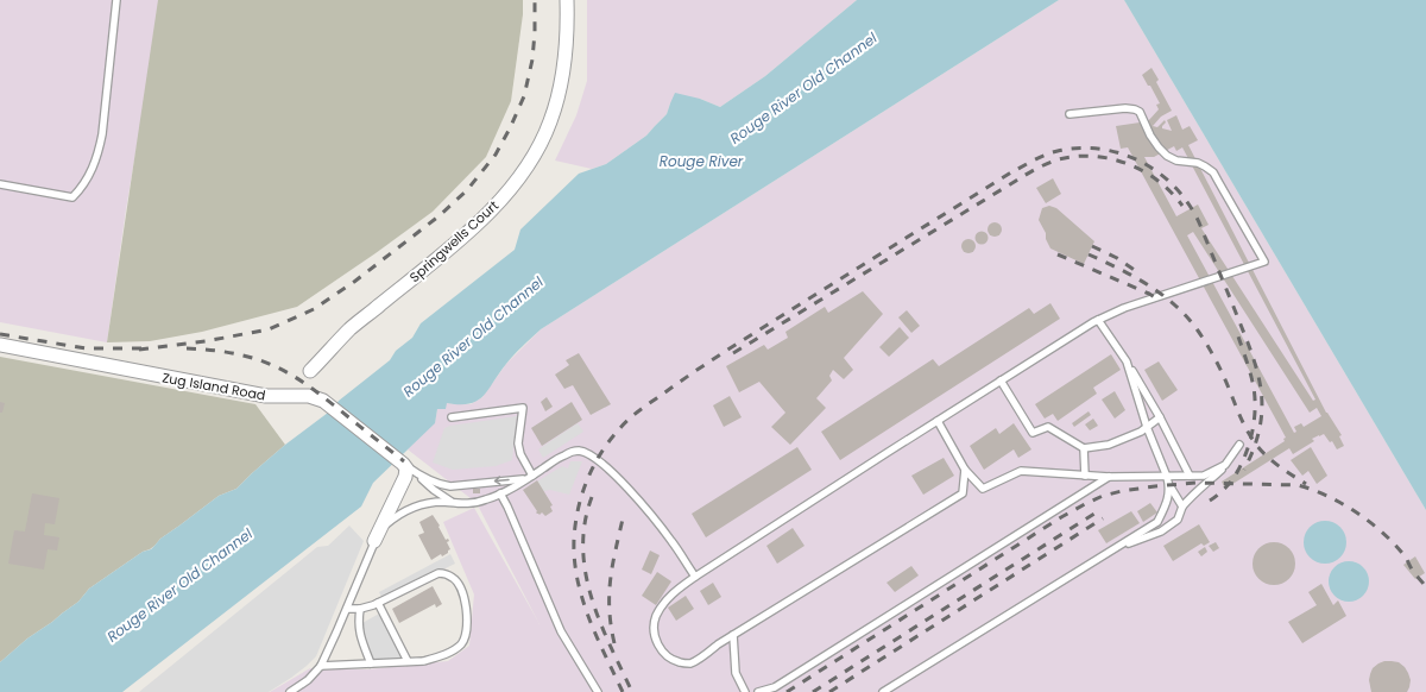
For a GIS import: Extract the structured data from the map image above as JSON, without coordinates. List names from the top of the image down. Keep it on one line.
{"streets":{"street":["Springwells Court","Zug Island Road"]},"water":["Rouge River Old Channel","Rouge River"]}
